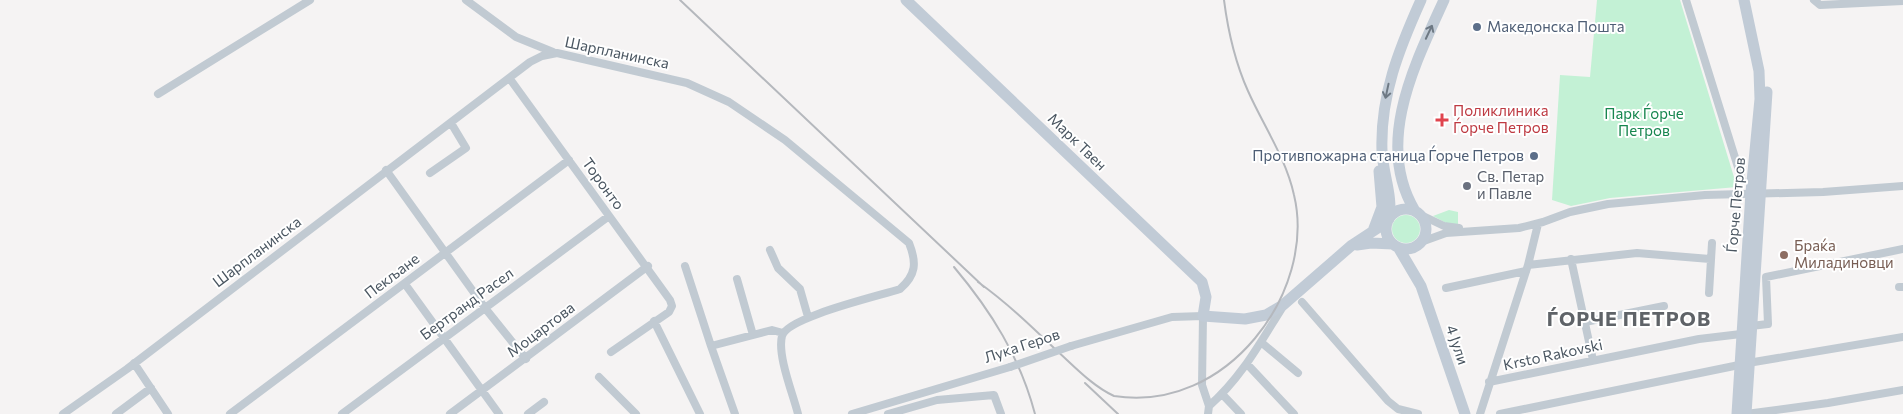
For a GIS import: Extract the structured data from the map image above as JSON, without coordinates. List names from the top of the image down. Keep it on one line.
{"streets":{"street":["Шарпланинска","Марк Твен","Торонто","Ѓорче Петров","Пекљане","Бертранд Расел","Моцартова","4 Јули","Лука Геров","Krsto Rakovski"]},"crossings":[["Шарпланинска","Торонто"],["Марк Твен","Лука Геров"],["Торонто","Пекљане"],["Торонто","Бертранд Расел"],["Торонто","Моцартова"],["Ѓорче Петров","Krsto Rakovski"],["4 Јули","Лука Геров"]],"districts":["ЃОРЧЕ ПЕТРОВ"],"parks":["Парк Ѓорче Петров"],"places":{"other":["Македонска Пошта","Противпожарна станица Ѓорче Петров","Св. Петар и Павле","Браќа Миладиновци"],"health":["Поликлиника Ѓорче Петров"]}}
